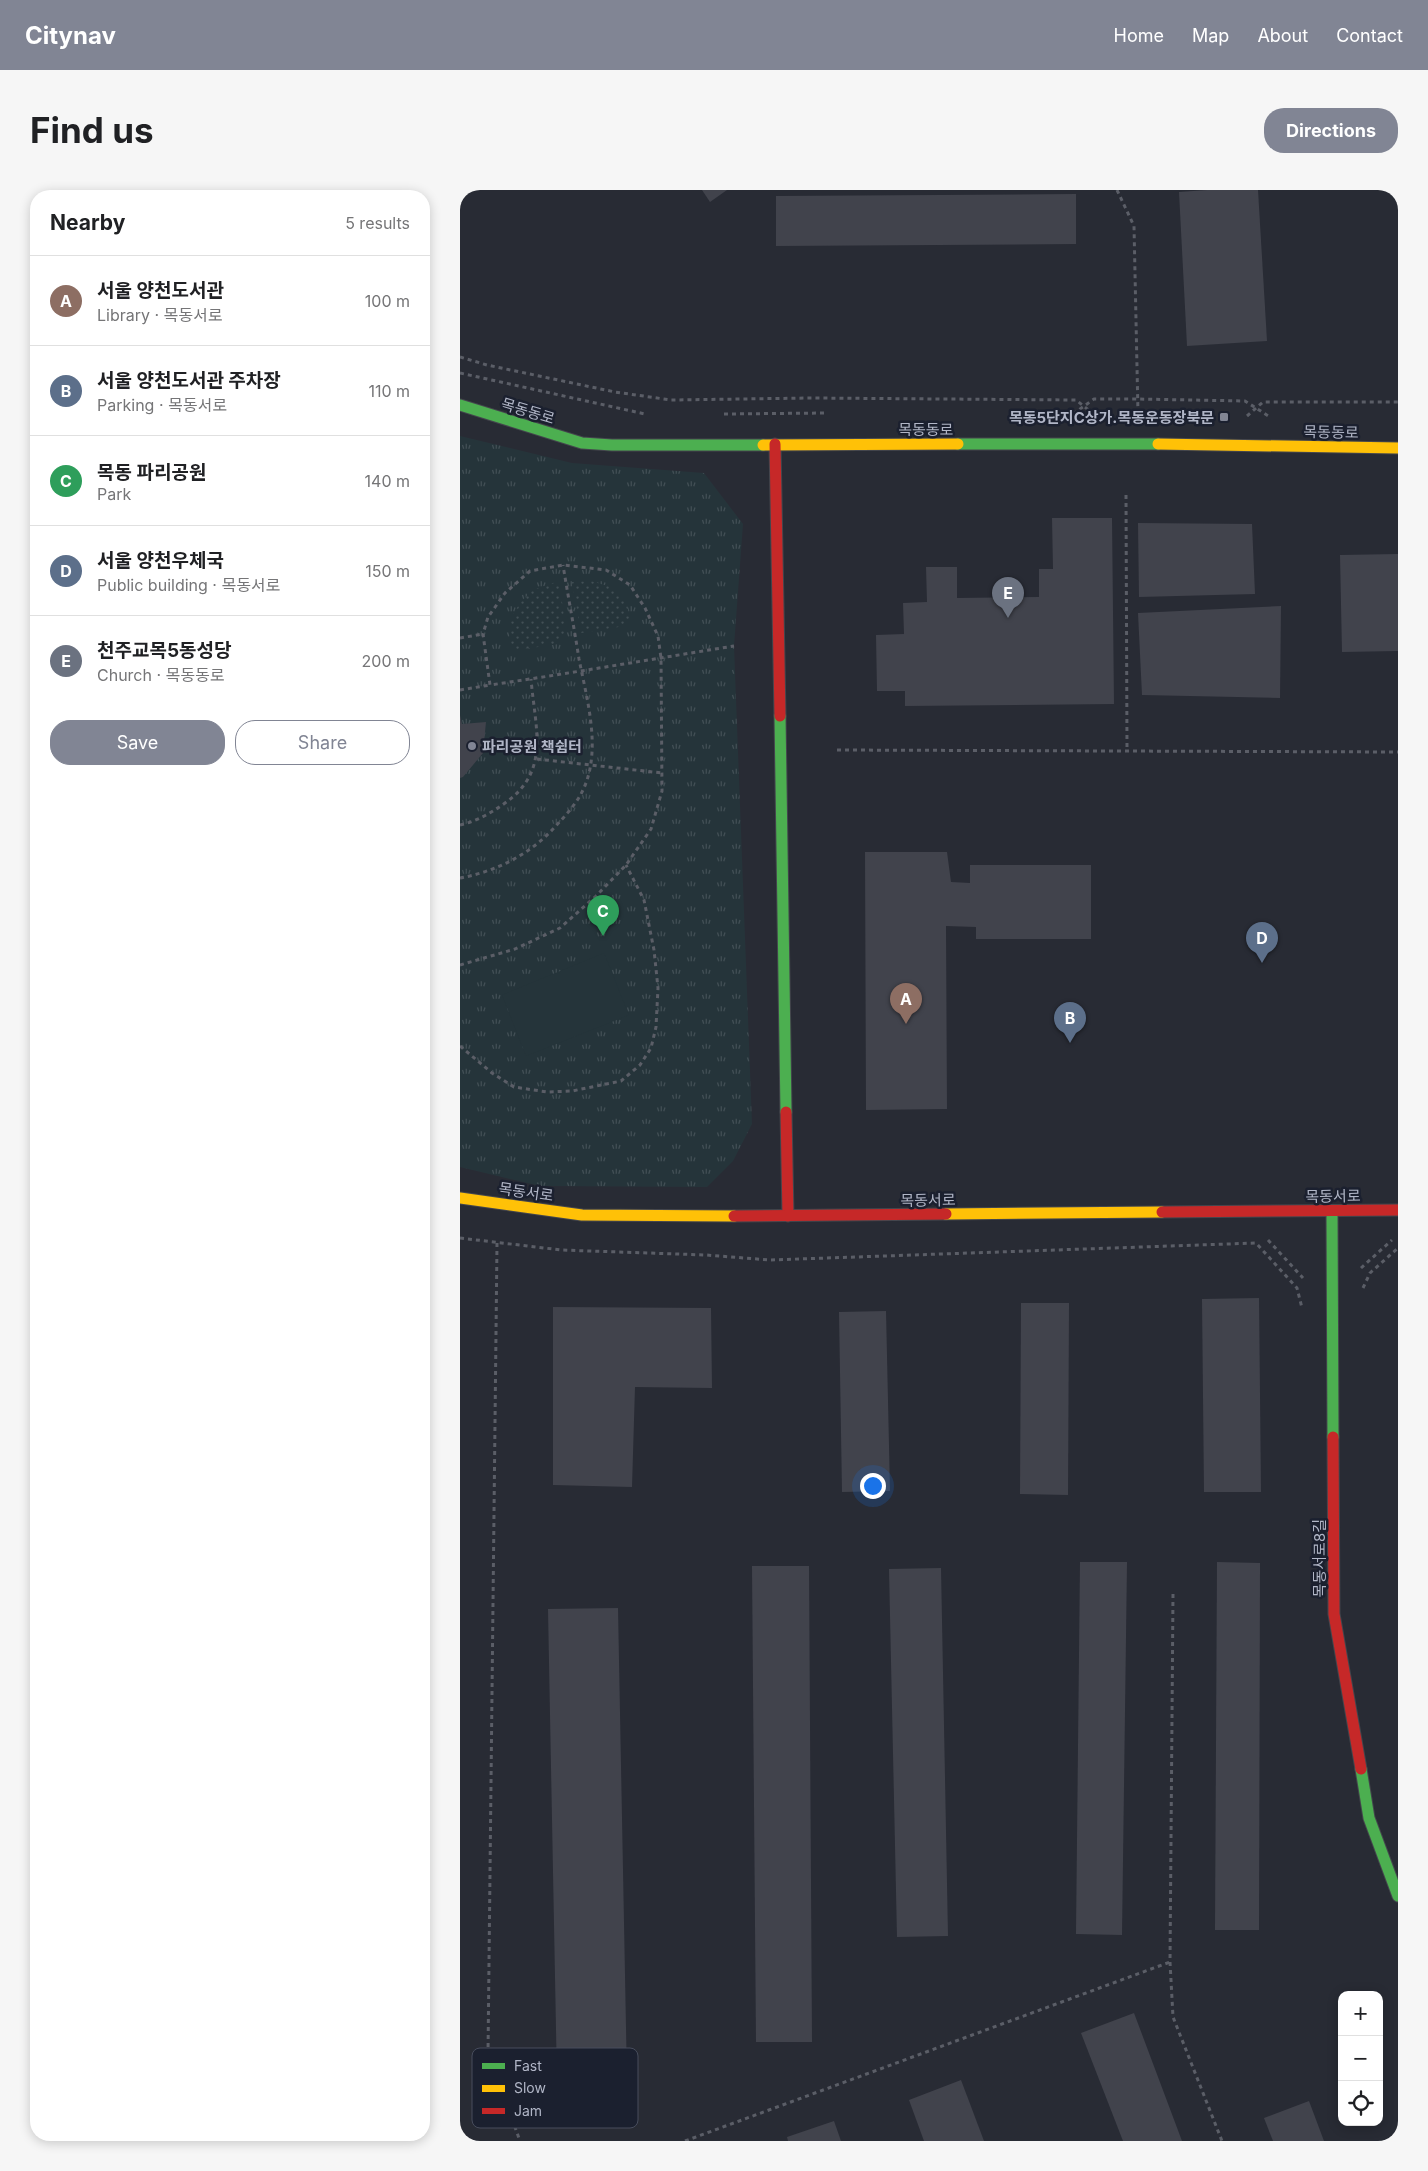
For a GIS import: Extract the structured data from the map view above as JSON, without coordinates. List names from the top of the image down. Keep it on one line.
{"streets":{"main road":["목동동로","목동서로","목동서로8길"]},"crossings":[["목동서로","목동서로8길"]],"places":{"transit":["목동5단지C상가.목동운동장북문"],"other":["파리공원 책쉼터"]},"legend":["Fast","Slow","Jam"],"page":{"header":"Citynav","nav":["Home","Map","About","Contact"],"buttons":["Directions",["Save","Share"]],"title":"Find us","heading":["Nearby","5 results"],"list":[{"mark":"A","name":"서울 양천도서관","note":"Library · 목동서로","value":"100 m"},{"mark":"B","name":"서울 양천도서관 주차장","note":"Parking · 목동서로","value":"110 m"},{"mark":"C","name":"목동 파리공원","note":"Park","value":"140 m"},{"mark":"D","name":"서울 양천우체국","note":"Public building · 목동서로","value":"150 m"},{"mark":"E","name":"천주교목5동성당","note":"Church · 목동동로","value":"200 m"}],"pins":["E","C","D","A","B"],"map_buttons":["+","−"]}}
